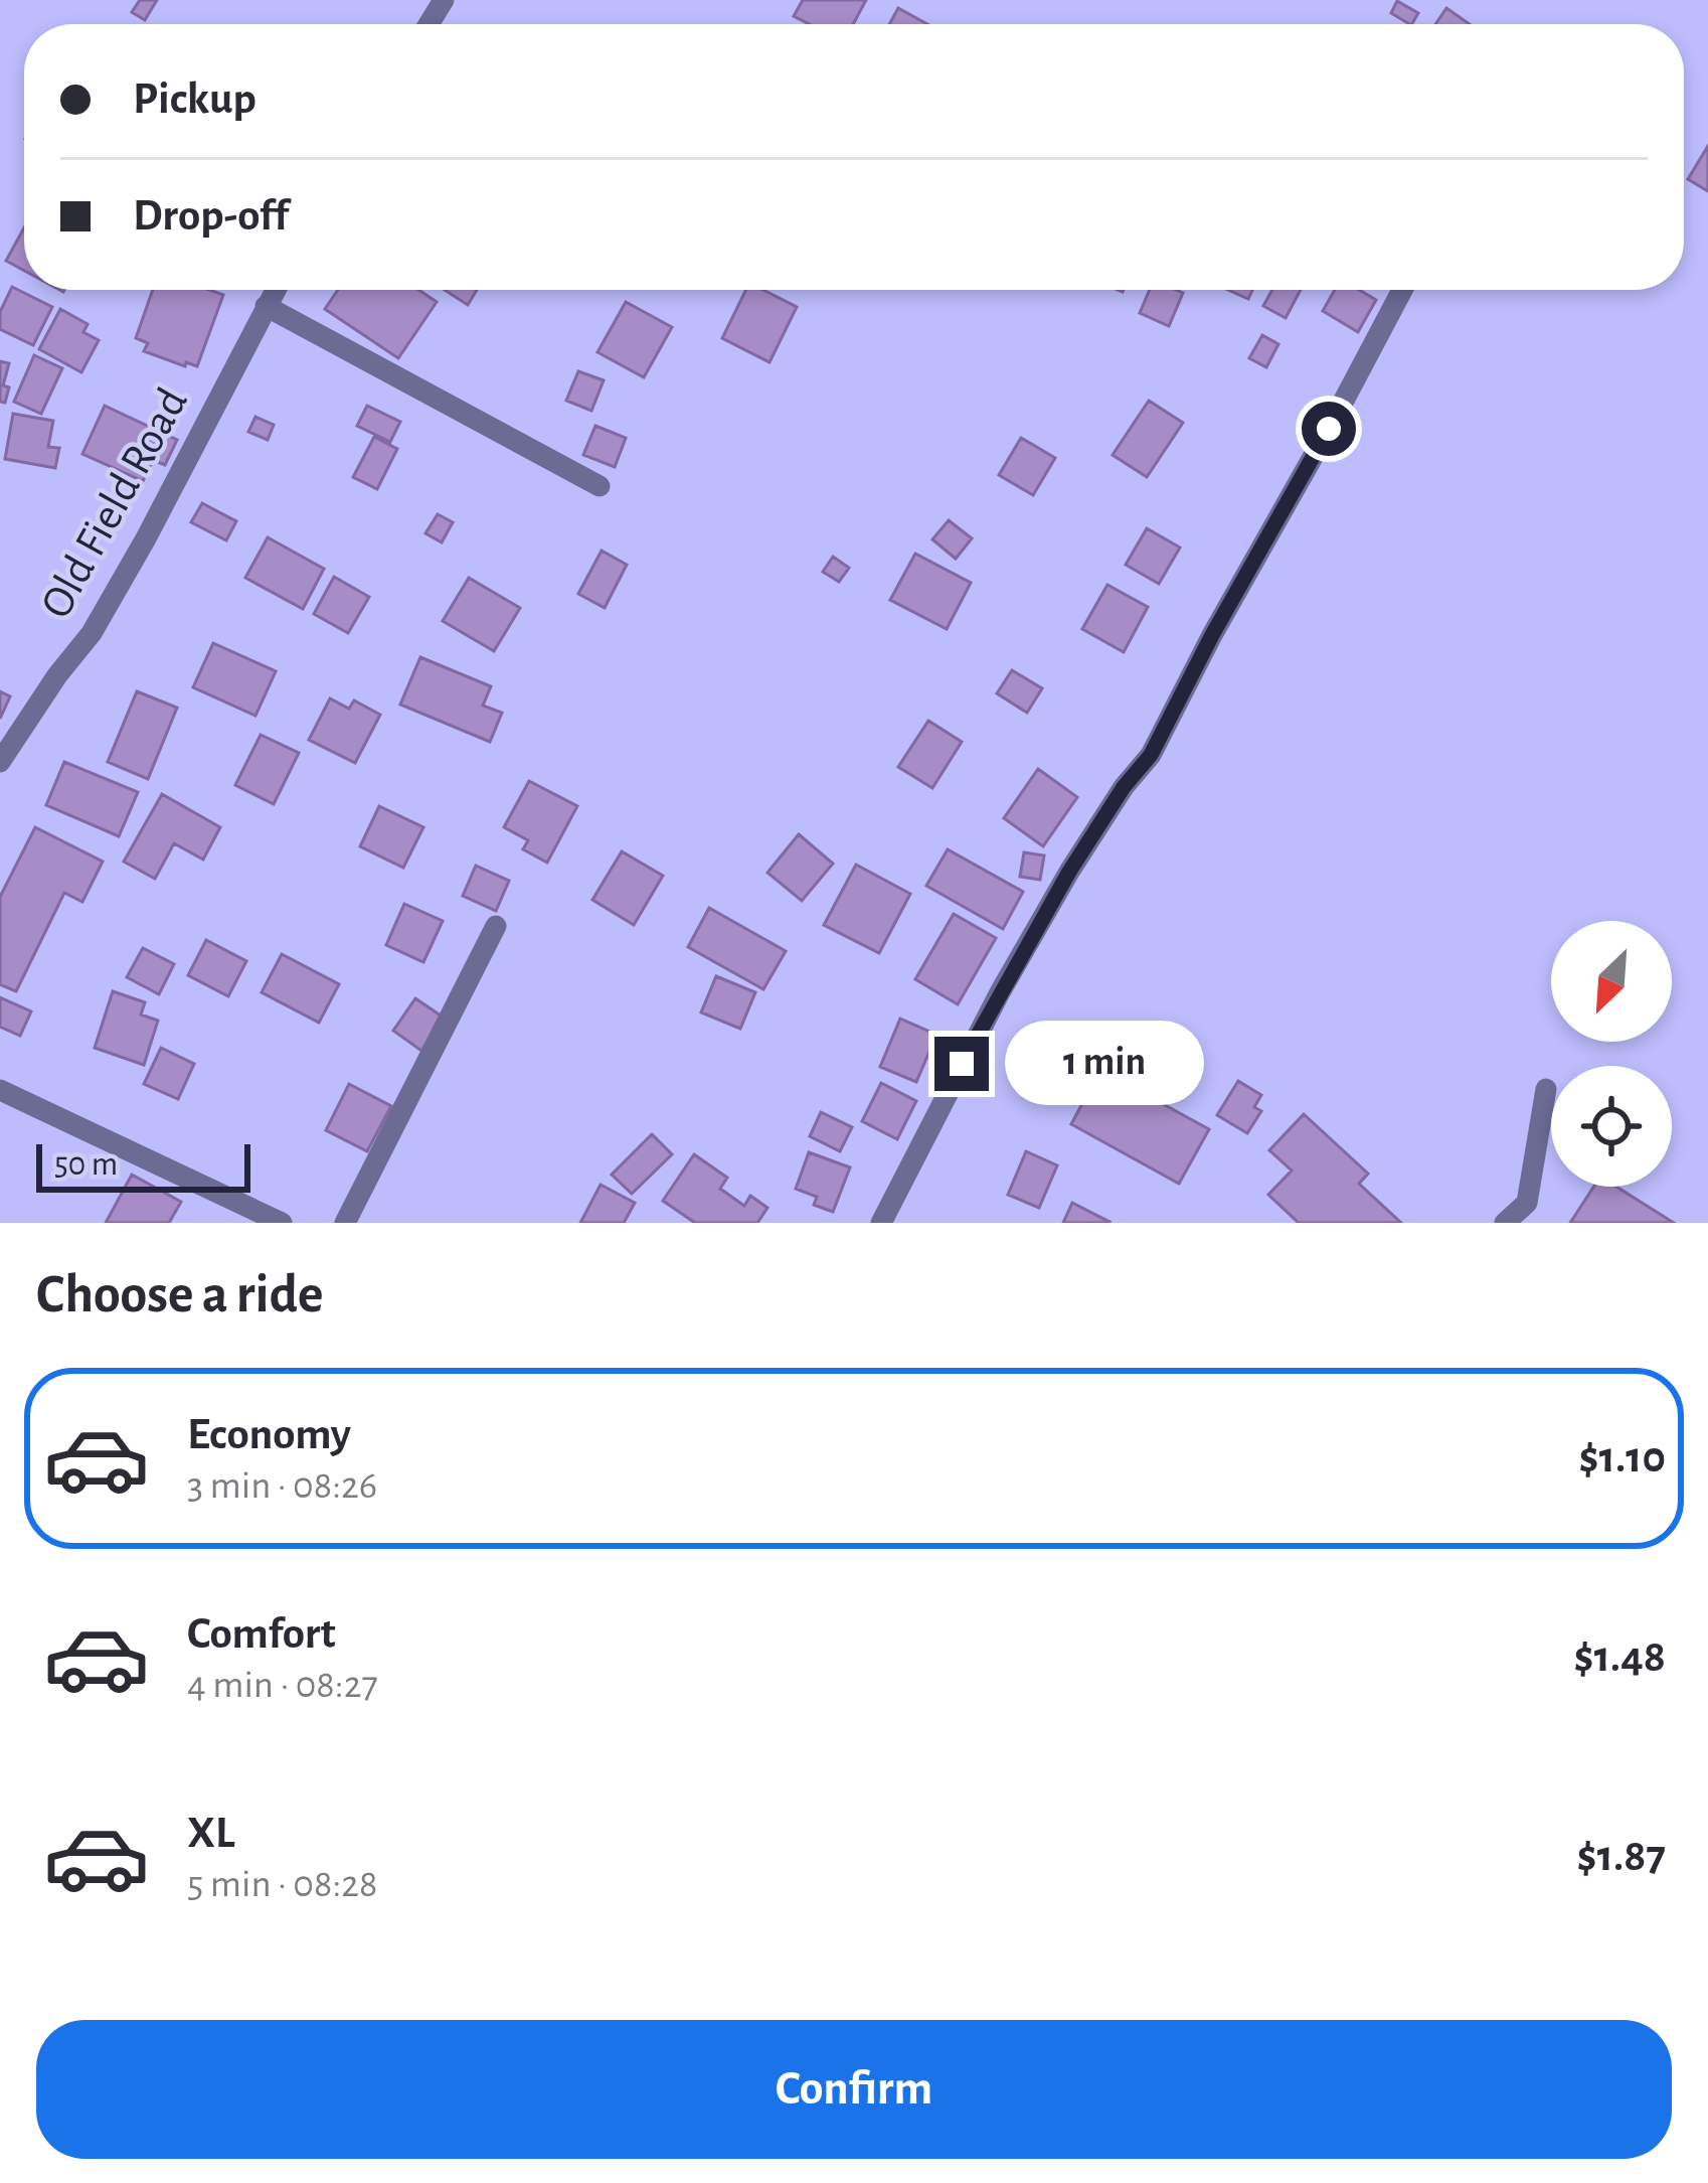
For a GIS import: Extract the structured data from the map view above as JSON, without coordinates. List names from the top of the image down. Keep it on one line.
{"streets":{"street":["Old Field Road"]},"scale_bar":"50 m","north":"bottom left","page":{"banner":["Pickup","Drop-off"],"bubble":"1 min","scale":"50 m","heading":"Choose a ride","list":[{"name":"Economy","note":"3 min · 08:26","value":"$1.10"},{"name":"Comfort","note":"4 min · 08:27","value":"$1.48"},{"name":"XL","note":"5 min · 08:28","value":"$1.87"}],"buttons":"Confirm"}}
